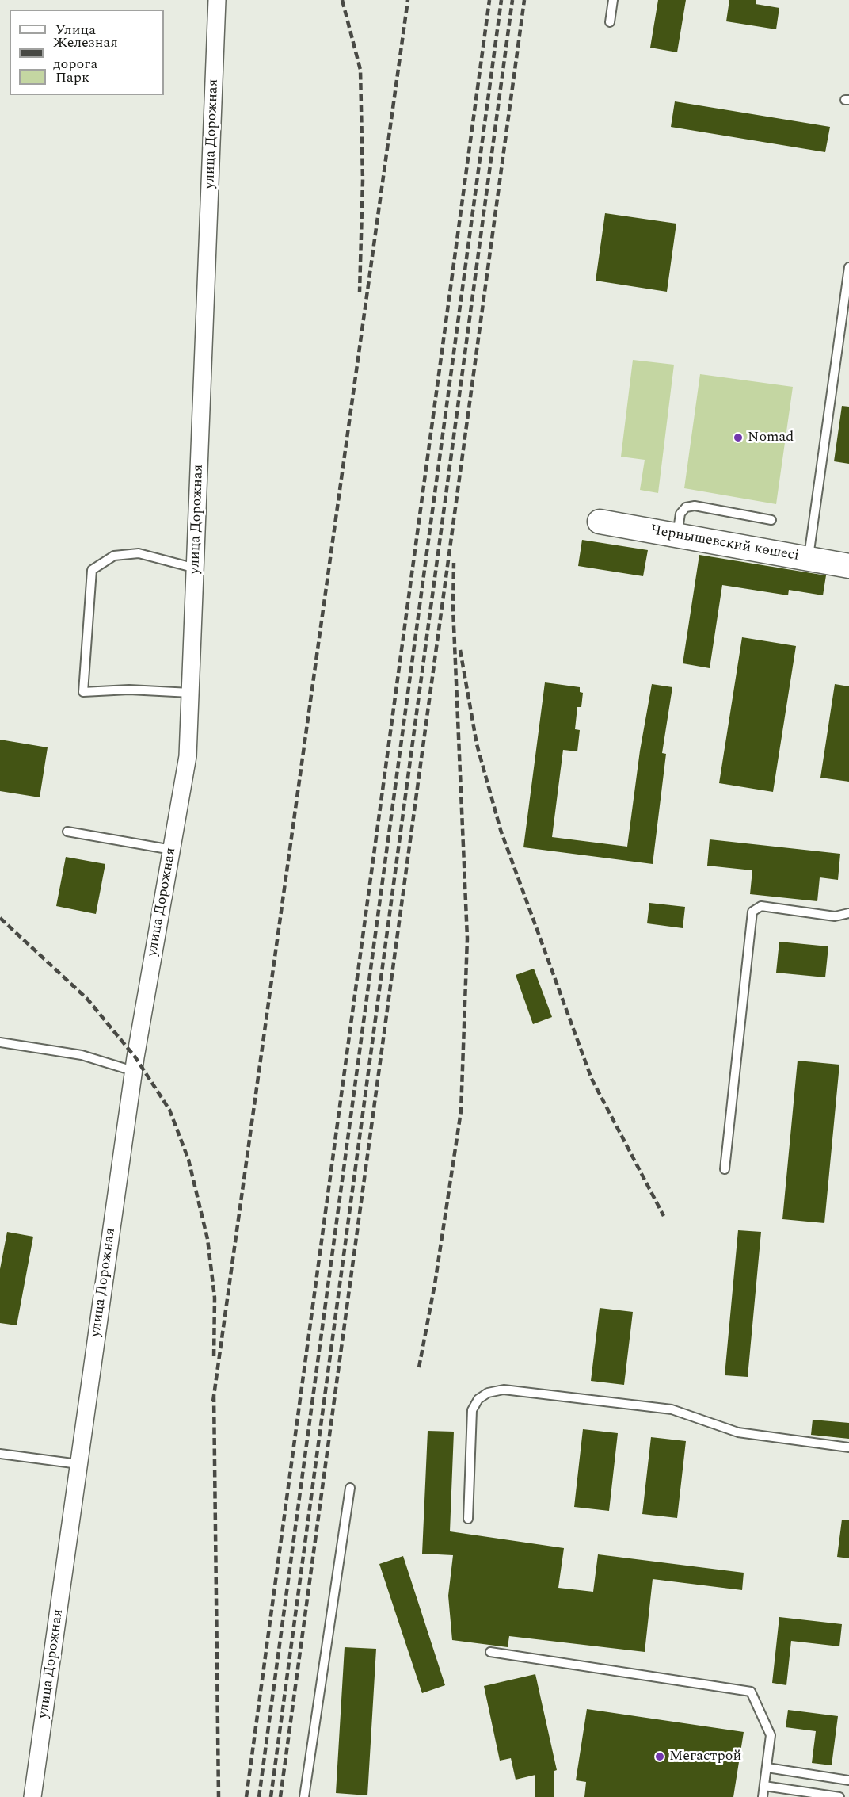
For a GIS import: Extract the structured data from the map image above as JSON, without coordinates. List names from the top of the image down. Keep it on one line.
{"streets":{"street":["улица Дорожная","Чернышевский көшесі"]},"places":["Nomad","Мегастрой"],"legend":["Улица","Железная дорога","Парк"]}
